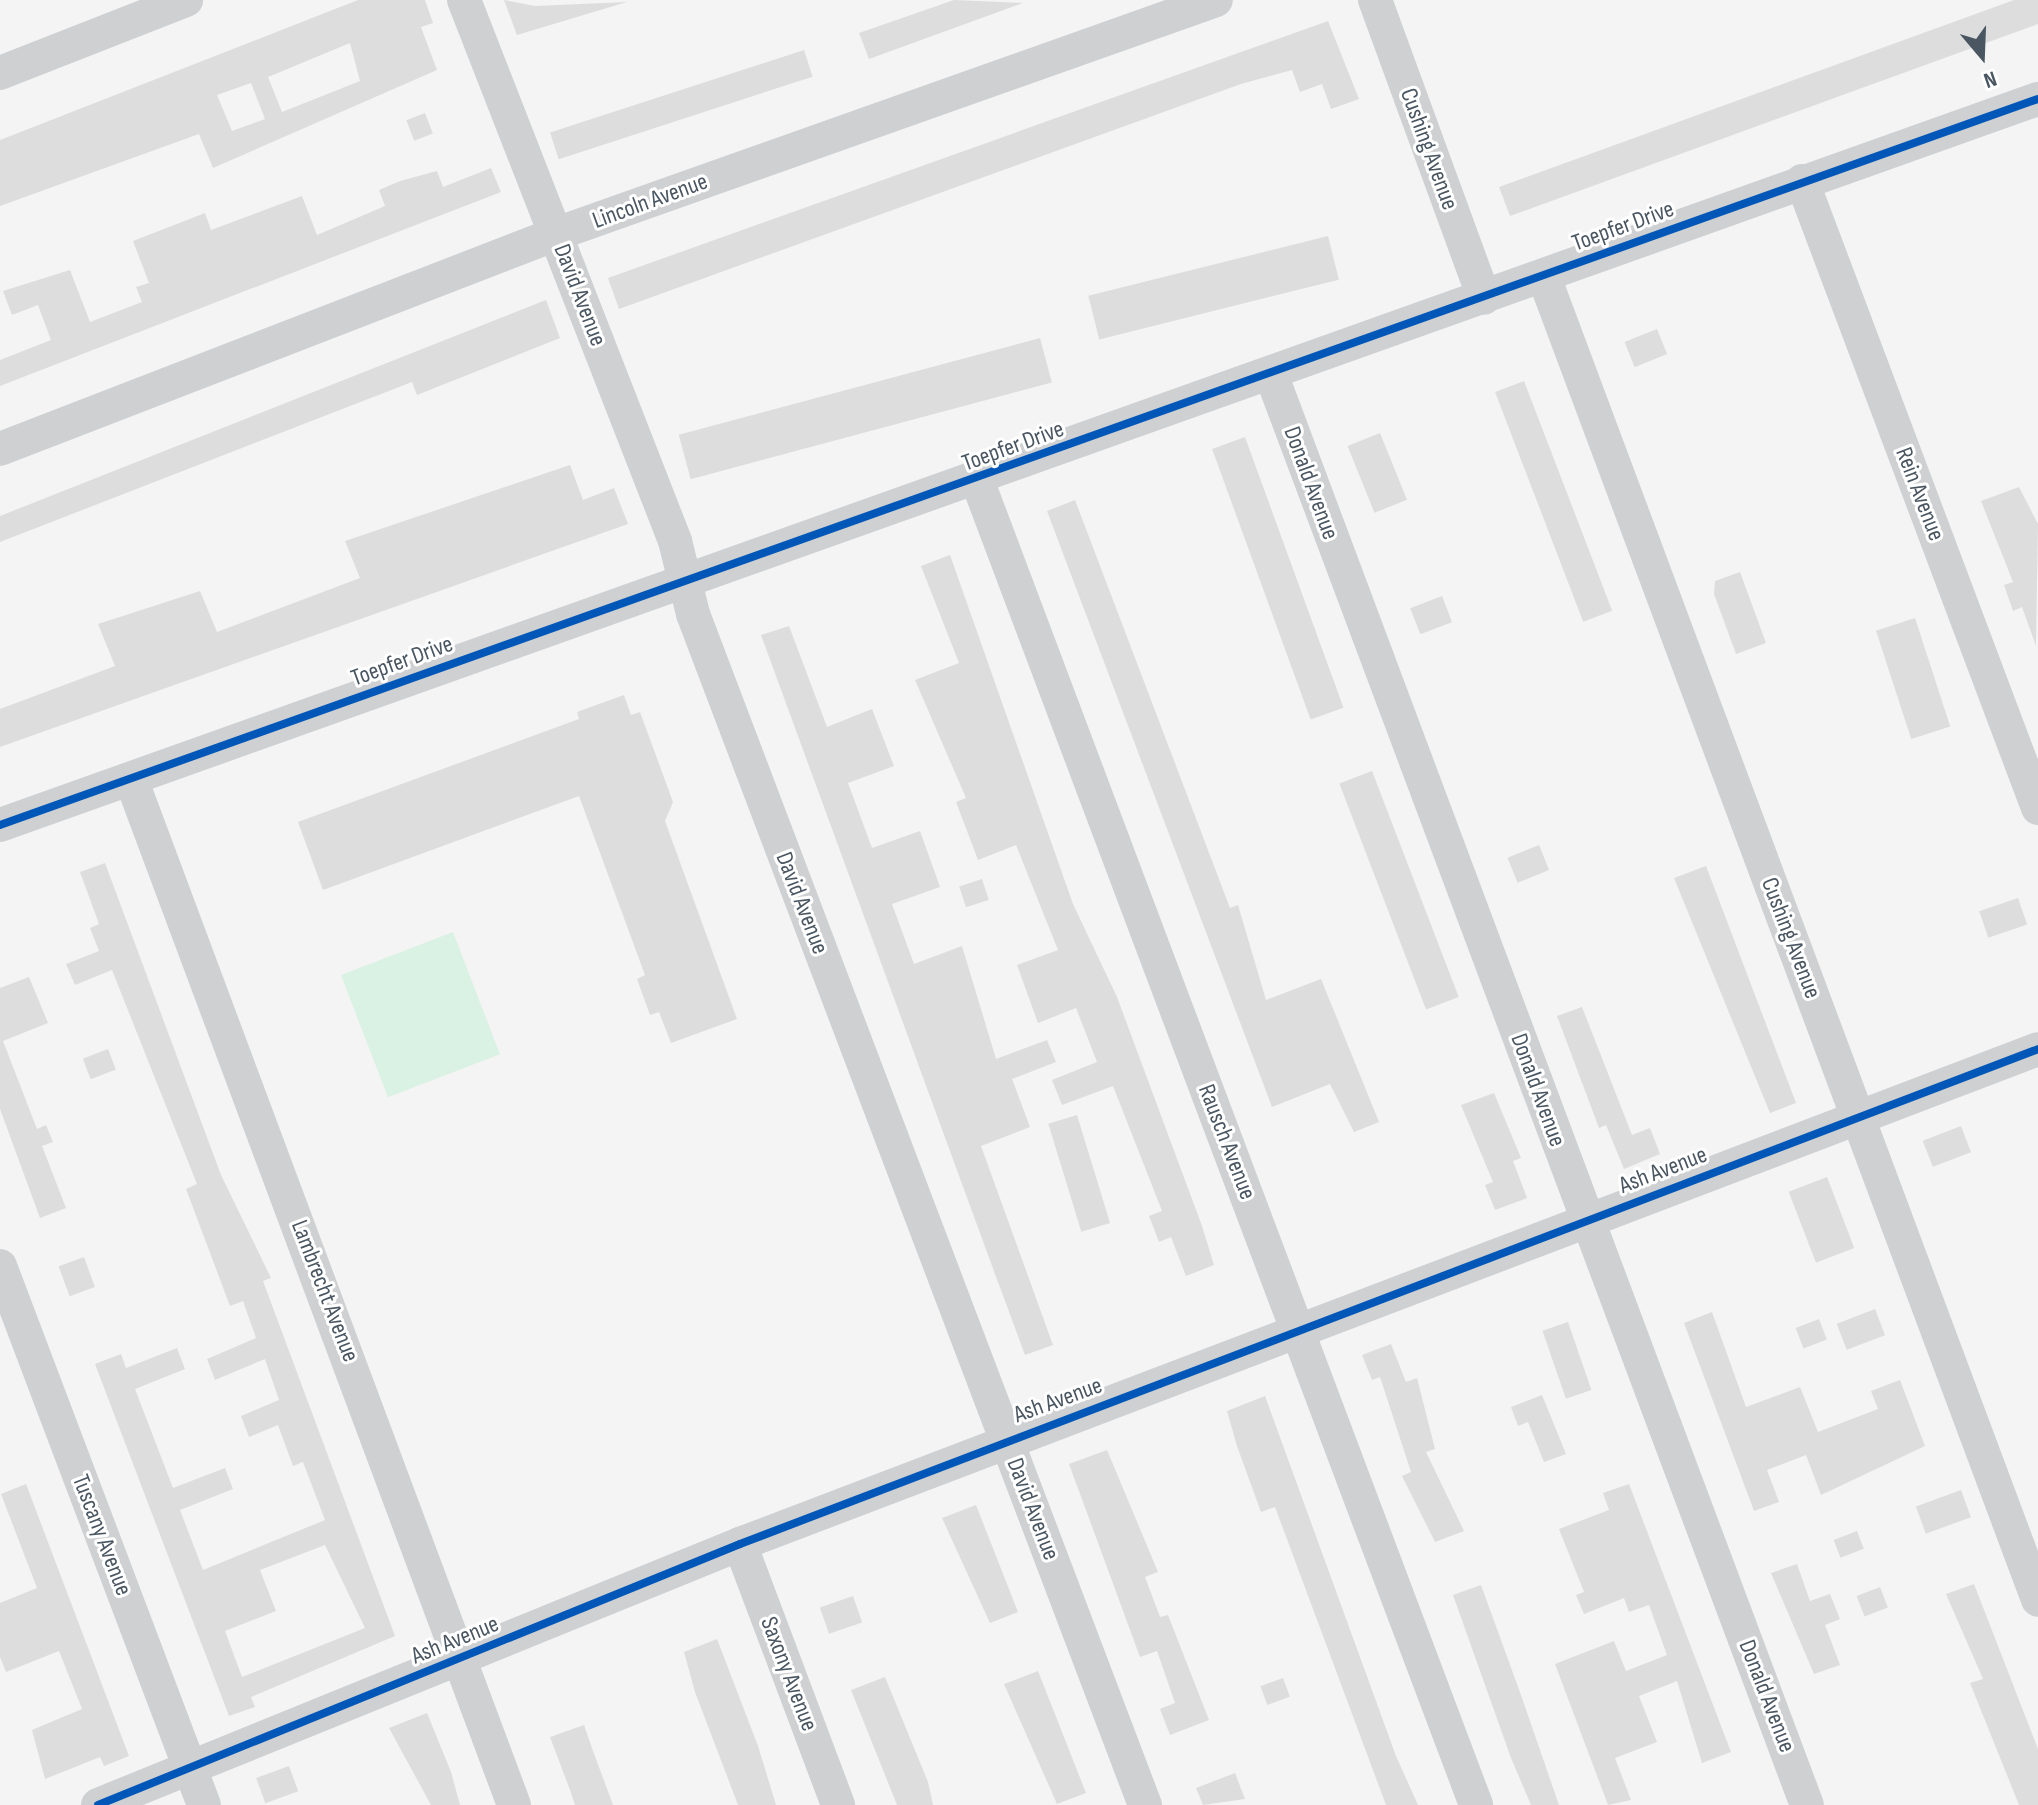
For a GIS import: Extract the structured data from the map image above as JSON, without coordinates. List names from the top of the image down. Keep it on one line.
{"streets":{"street":["Cushing Avenue","Lincoln Avenue","Toepfer Drive","David Avenue","Donald Avenue","Rein Avenue","Rausch Avenue","Ash Avenue","Lambrecht Avenue","Tuscany Avenue","Saxony Avenue"]},"crossings":[["Cushing Avenue","Toepfer Drive"],["Cushing Avenue","Ash Avenue"],["Lincoln Avenue","David Avenue"],["Toepfer Drive","David Avenue"],["Toepfer Drive","Donald Avenue"],["Toepfer Drive","Rein Avenue"],["Toepfer Drive","Rausch Avenue"],["Toepfer Drive","Lambrecht Avenue"],["David Avenue","Ash Avenue"],["Donald Avenue","Ash Avenue"],["Rausch Avenue","Ash Avenue"],["Ash Avenue","Lambrecht Avenue"],["Ash Avenue","Tuscany Avenue"],["Ash Avenue","Saxony Avenue"]],"north":"bottom"}
